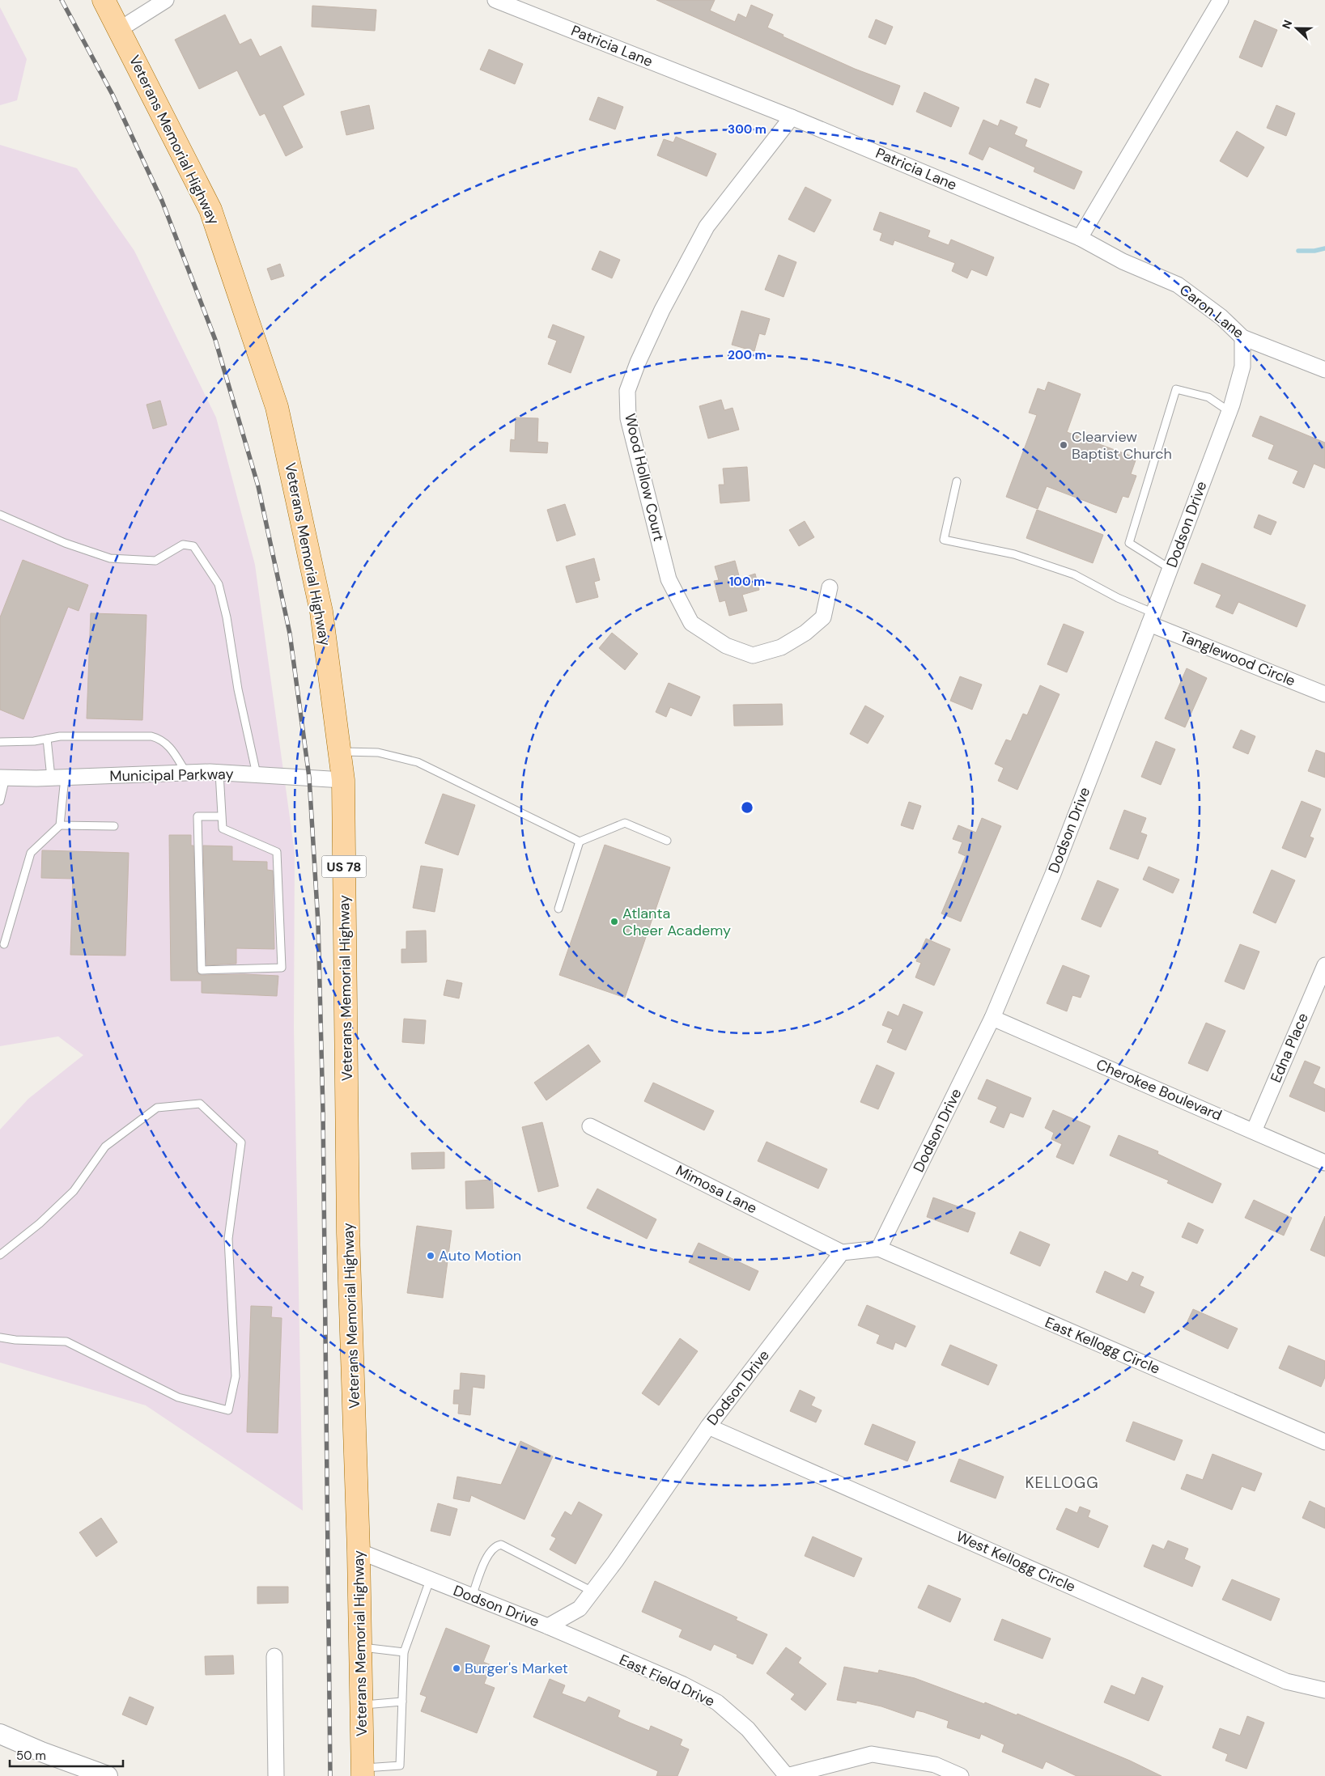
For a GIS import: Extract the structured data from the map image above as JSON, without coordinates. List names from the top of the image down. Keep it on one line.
{"streets":{"main road":["Veterans Memorial Highway","US 78"],"street":["Patricia Lane","Caron Lane","Wood Hollow Court","Dodson Drive","Tanglewood Circle","Municipal Parkway","Edna Place","Cherokee Boulevard","Mimosa Lane","East Kellogg Circle","West Kellogg Circle","East Field Drive"]},"crossings":[["Patricia Lane","Caron Lane"],["Patricia Lane","Wood Hollow Court"],["Veterans Memorial Highway","Dodson Drive"],["Veterans Memorial Highway","Municipal Parkway"],["Caron Lane","Dodson Drive"],["Dodson Drive","Tanglewood Circle"],["Dodson Drive","Cherokee Boulevard"],["Dodson Drive","Mimosa Lane"],["Dodson Drive","East Kellogg Circle"],["Dodson Drive","West Kellogg Circle"],["Dodson Drive","East Field Drive"],["Edna Place","Cherokee Boulevard"]],"districts":["KELLOGG"],"places":["Clearview Baptist Church","Atlanta Cheer Academy","Auto Motion","Burger's Market"],"scale_bar":"50 m","north":"left","rings":["300 m","200 m","100 m"]}
